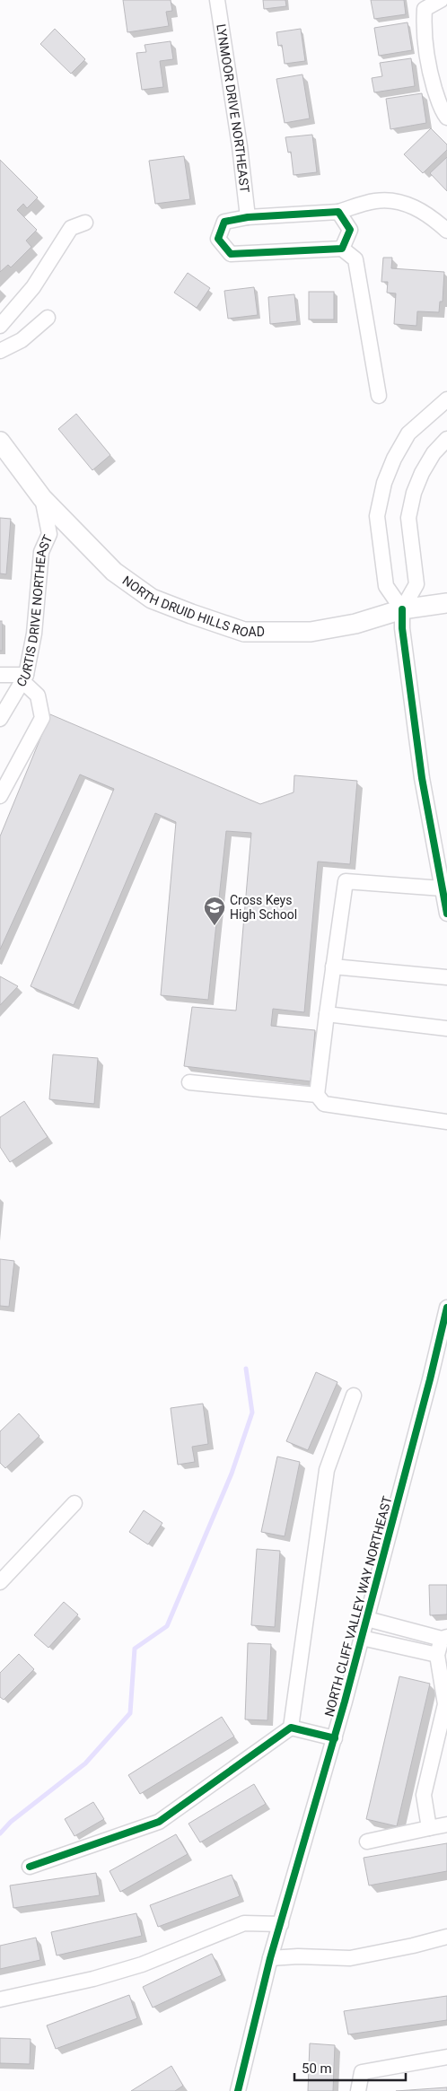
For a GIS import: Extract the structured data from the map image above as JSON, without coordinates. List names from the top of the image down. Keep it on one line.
{"streets":{"main road":["NORTH DRUID HILLS ROAD"],"street":["LYNMOOR DRIVE NORTHEAST","CURTIS DRIVE NORTHEAST","NORTH CLIFF VALLEY WAY NORTHEAST"]},"crossings":[["NORTH DRUID HILLS ROAD","CURTIS DRIVE NORTHEAST"]],"places":{"school or university":["Cross Keys High School"]},"scale_bar":"50 m"}
